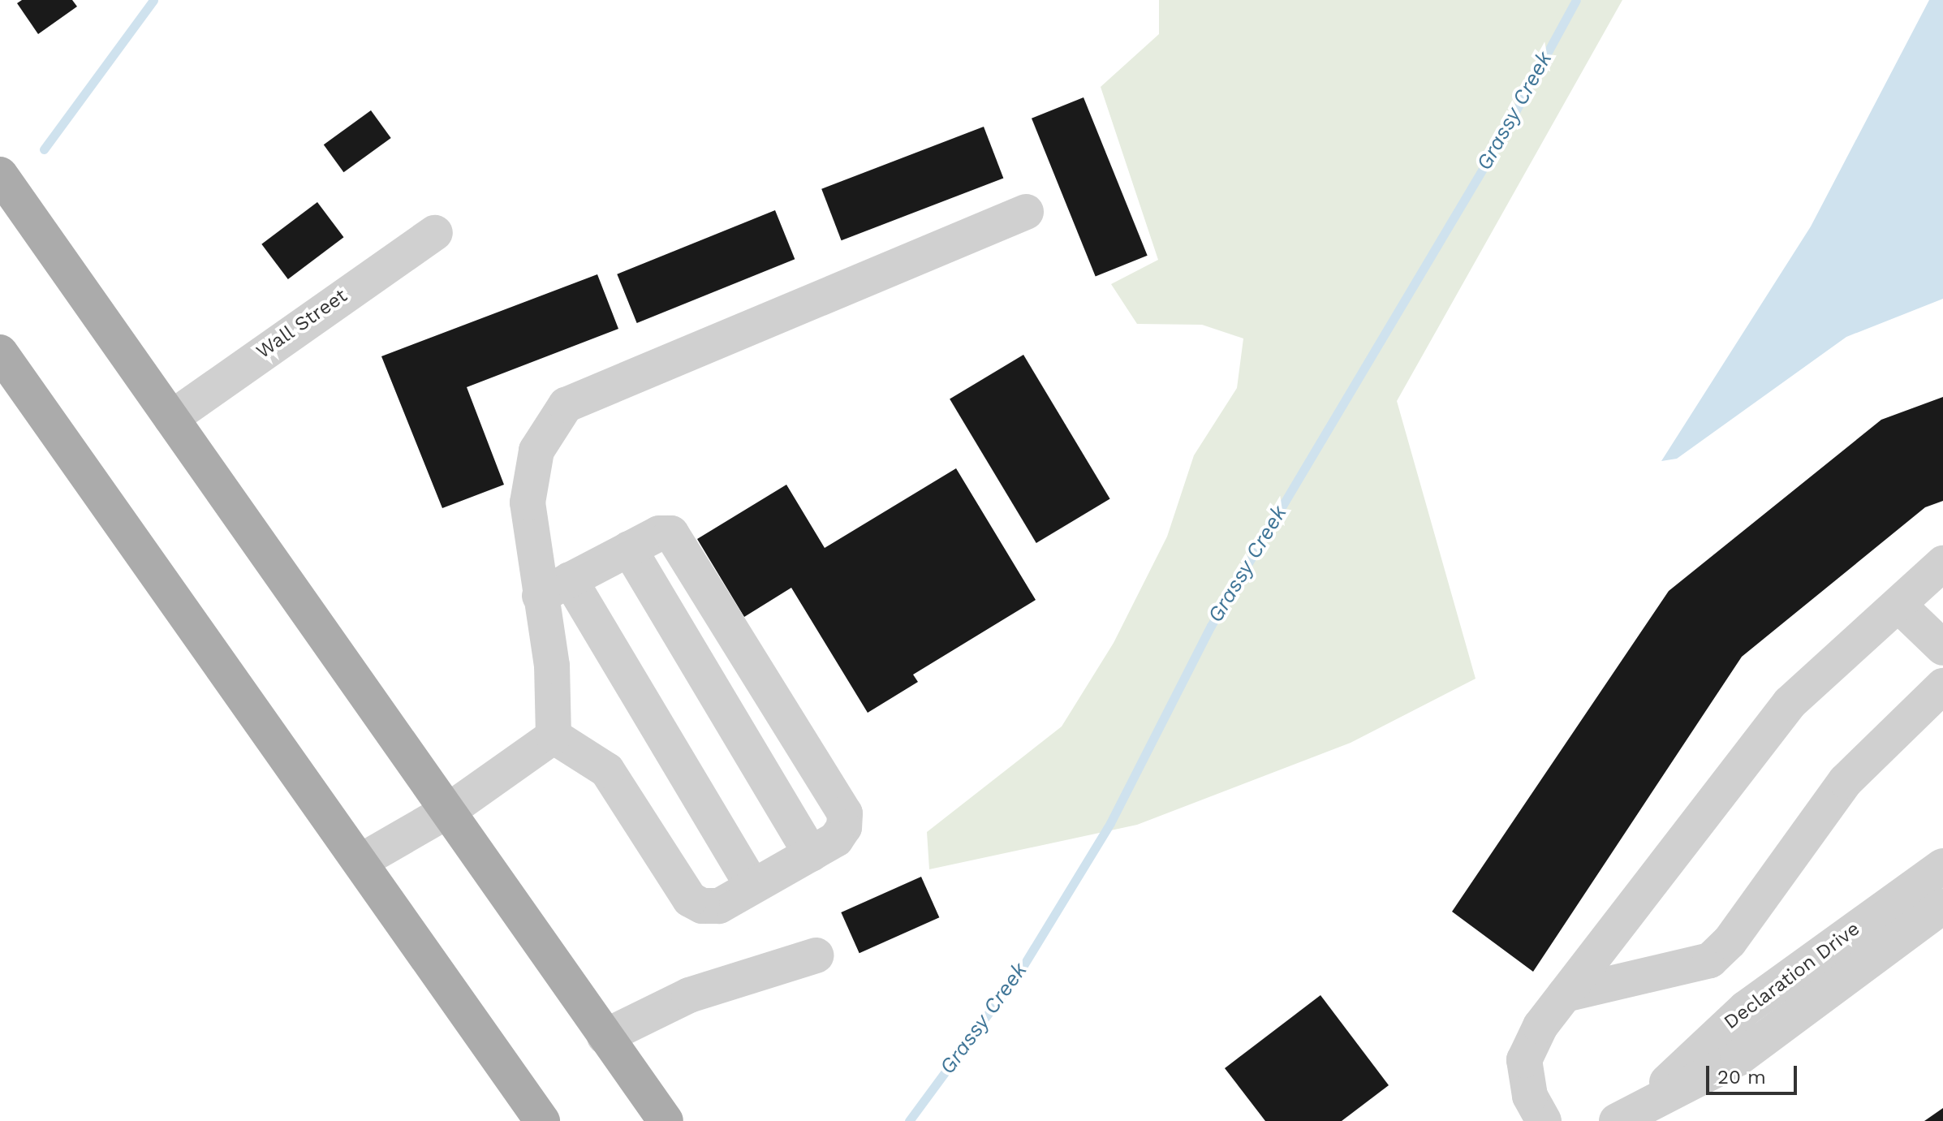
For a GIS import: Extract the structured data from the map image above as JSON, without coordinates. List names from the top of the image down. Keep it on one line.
{"streets":{"street":["Wall Street","Declaration Drive"]},"water":["Grassy Creek"],"scale_bar":"20 m"}
